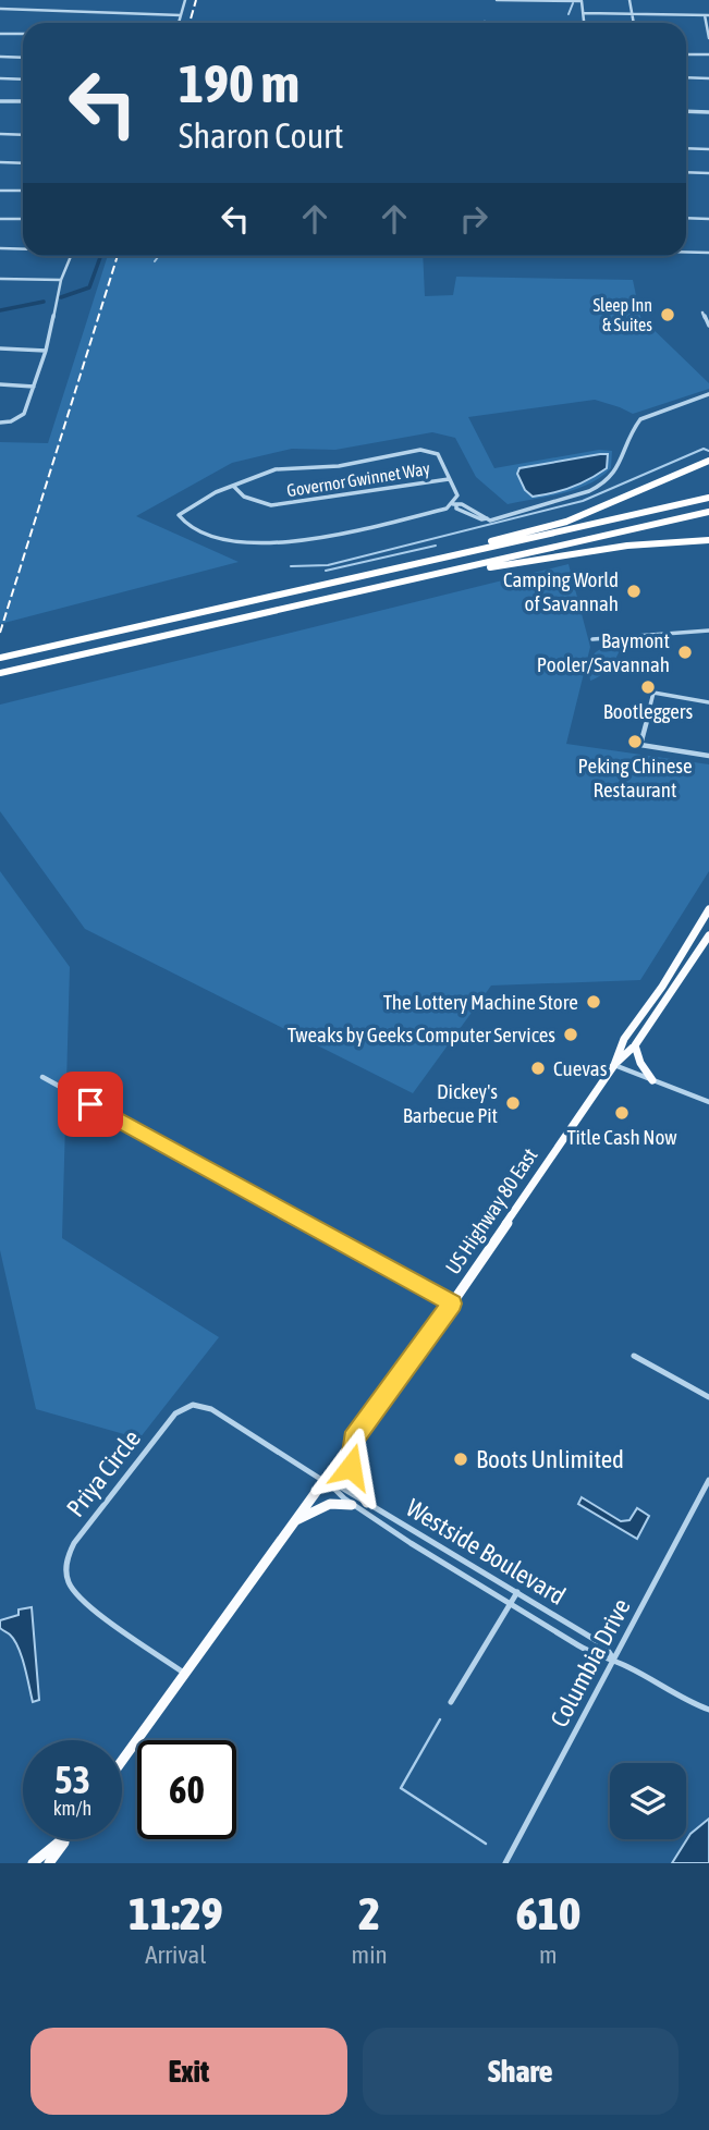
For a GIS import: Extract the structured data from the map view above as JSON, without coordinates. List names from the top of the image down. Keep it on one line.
{"streets":{"main road":["US Highway 80 East"],"street":["Governor Gwinnet Way","Priya Circle","Westside Boulevard","Columbia Drive"]},"crossings":[["US Highway 80 East","Priya Circle"],["US Highway 80 East","Westside Boulevard"],["Priya Circle","Westside Boulevard"],["Westside Boulevard","Columbia Drive"]],"places":["Sleep Inn & Suites","Camping World of Savannah","Baymont Pooler/Savannah","Bootleggers","Peking Chinese Restaurant","The Lottery Machine Store","Tweaks by Geeks Computer Services","Cuevas","Dickey's Barbecue Pit","Title Cash Now","Boots Unlimited"],"page":{"turn":["190 m","Sharon Court"],"speed":"53 km/h","limit":"60","eta":["11:29","Arrival","2","min","610","m"],"buttons":["Exit","Share"]}}
